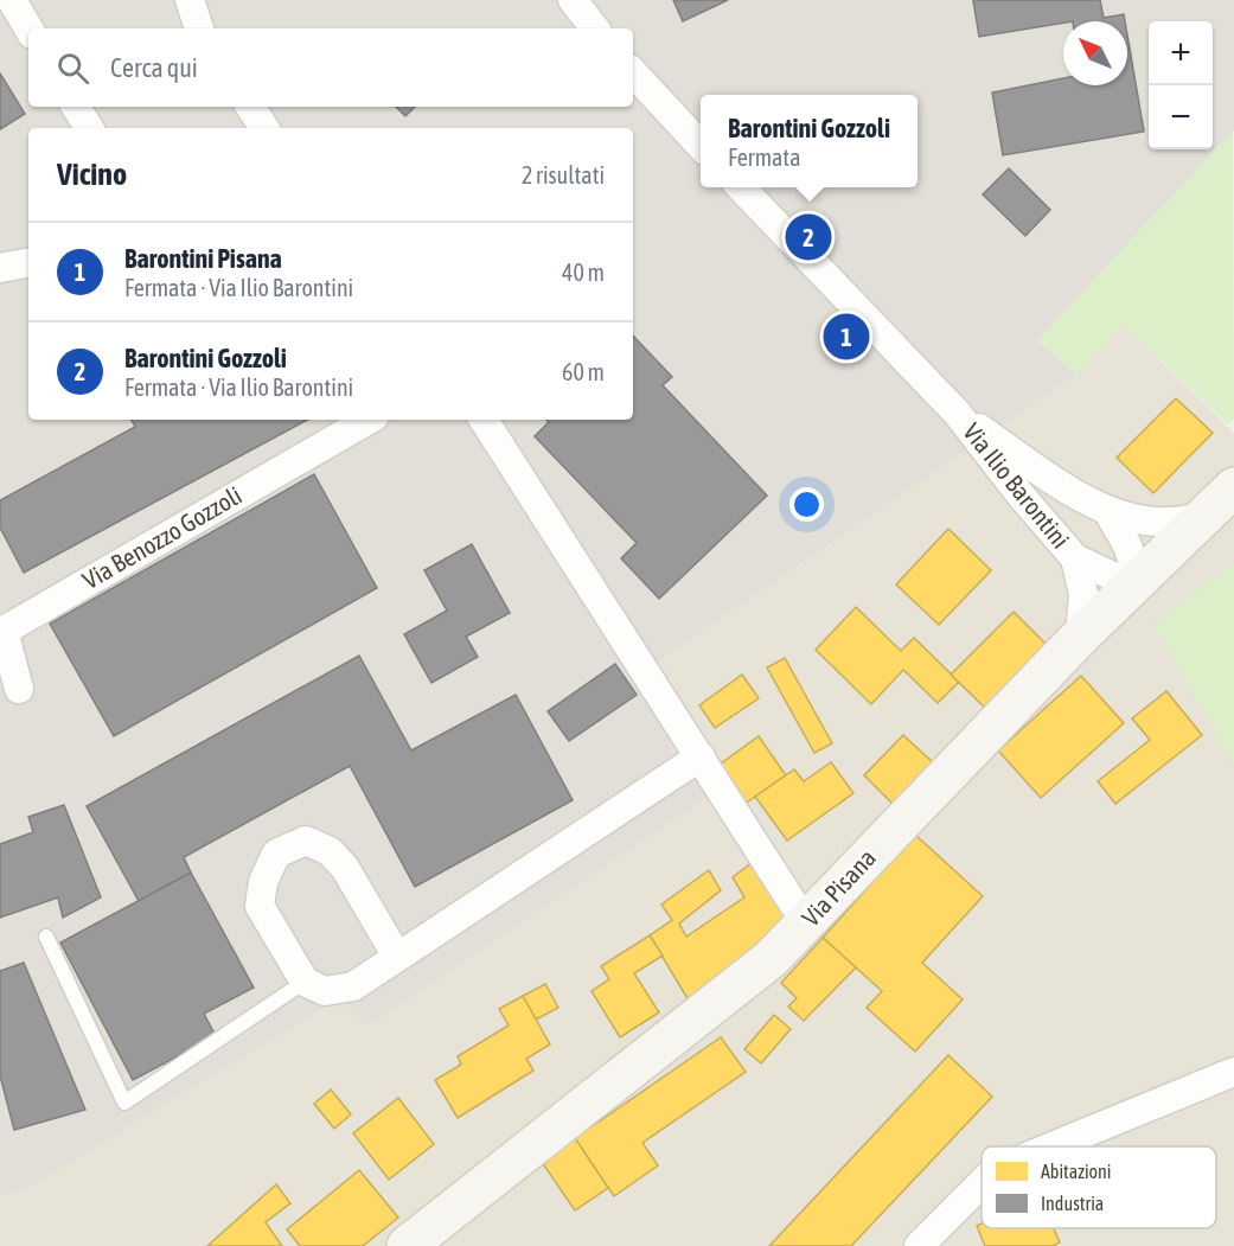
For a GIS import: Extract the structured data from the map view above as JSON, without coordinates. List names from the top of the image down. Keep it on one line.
{"streets":{"main road":["Via Pisana"],"street":["Via Ilio Barontini","Via Benozzo Gozzoli"]},"crossings":[["Via Ilio Barontini","Via Pisana"]],"legend":["Abitazioni","Industria"],"north":"top left","page":{"map_buttons":["+","−"],"search":"Cerca qui","popup":["Barontini Gozzoli","Fermata"],"heading":["Vicino","2 risultati"],"pins":["2","1"],"list":[{"mark":"1","name":"Barontini Pisana","note":"Fermata · Via Ilio Barontini","value":"40 m"},{"mark":"2","name":"Barontini Gozzoli","note":"Fermata · Via Ilio Barontini","value":"60 m"}]}}
